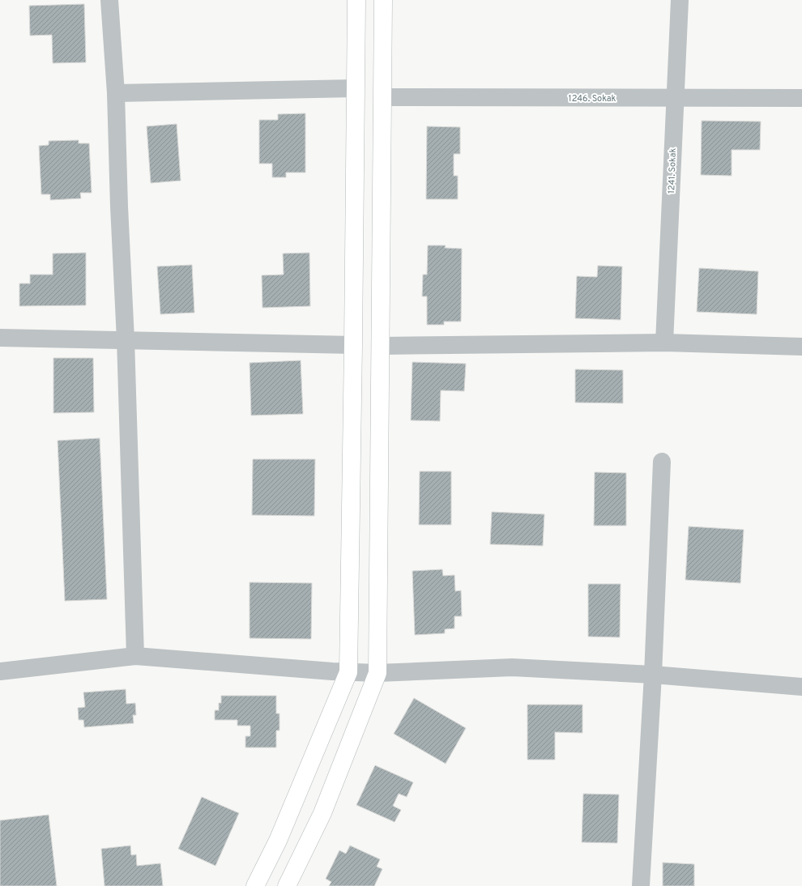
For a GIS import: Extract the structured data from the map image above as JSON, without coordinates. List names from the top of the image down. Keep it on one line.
{"streets":{"street":["1246. Sokak","1241. Sokak"]},"crossings":[["1246. Sokak","1241. Sokak"]]}
